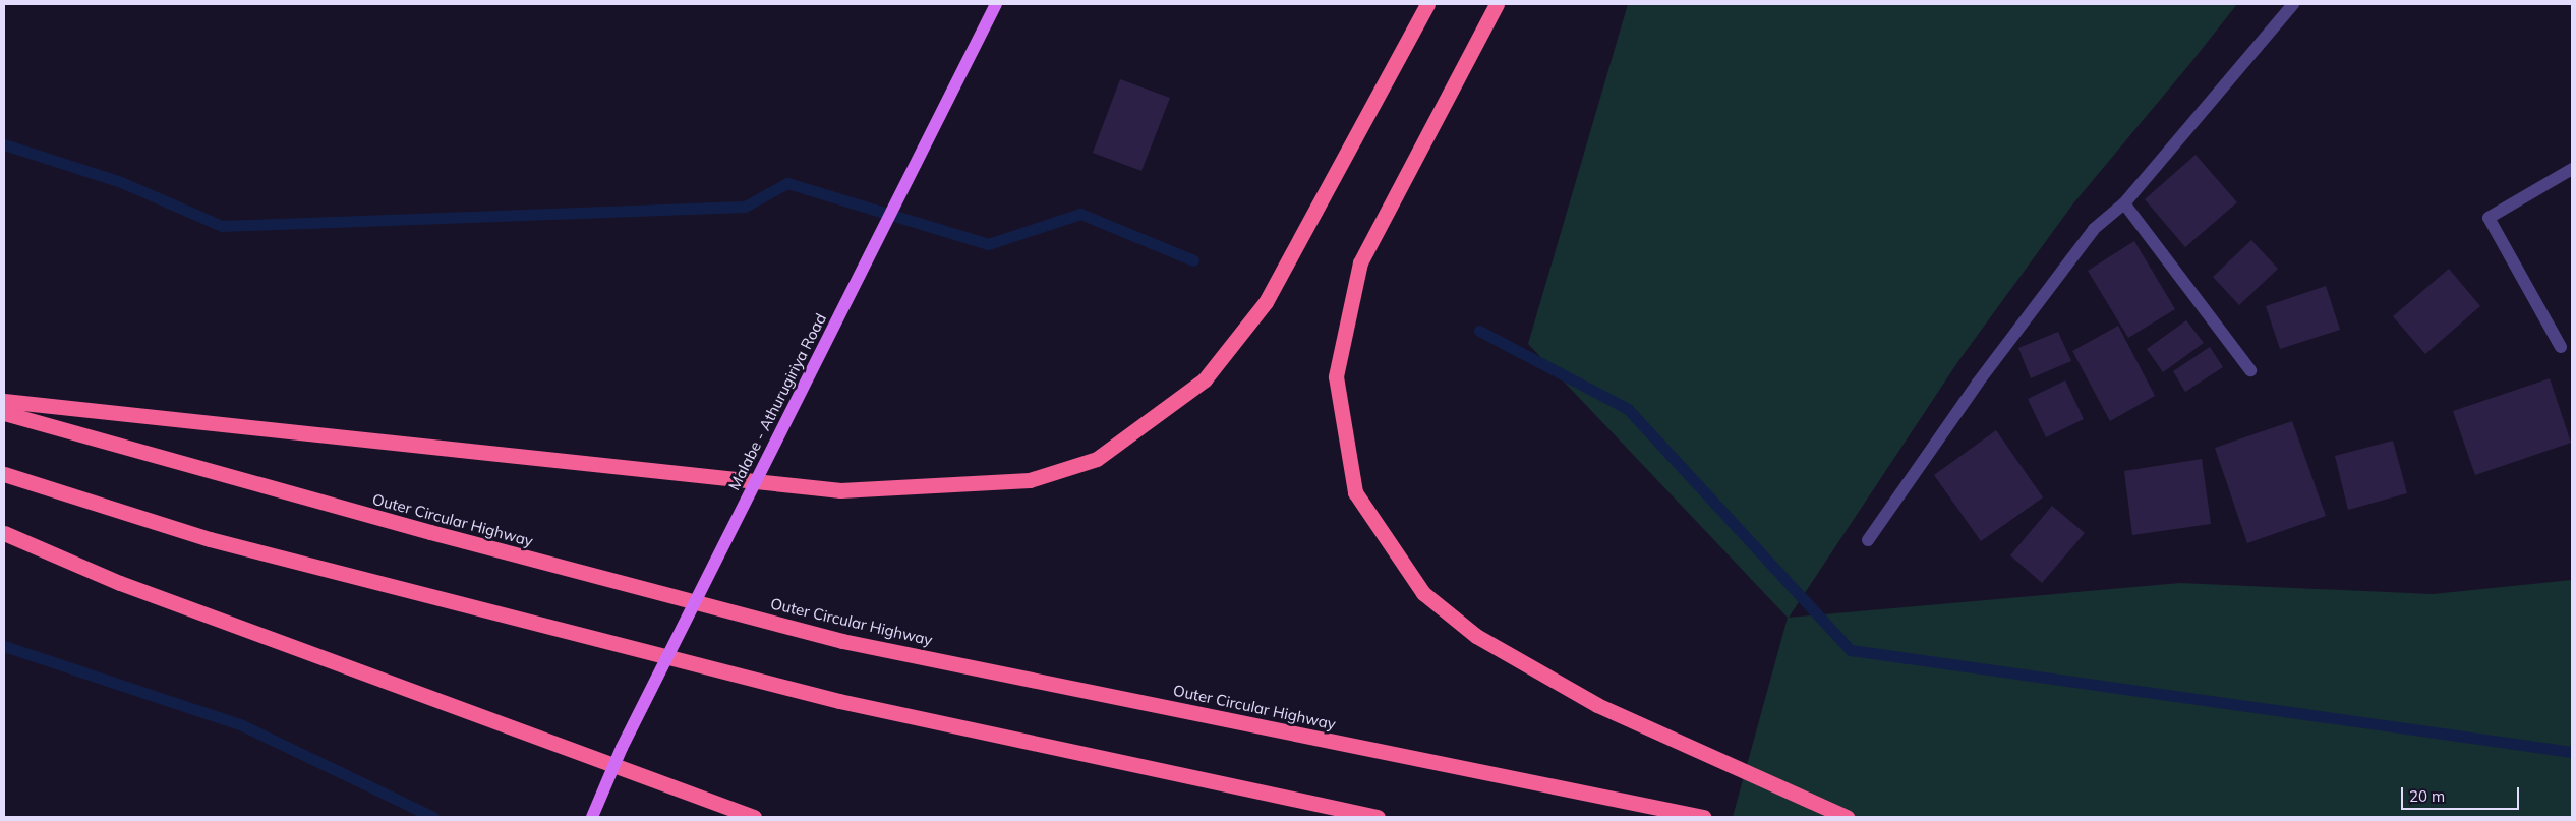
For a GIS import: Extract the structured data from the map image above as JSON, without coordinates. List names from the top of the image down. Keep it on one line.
{"streets":{"highway":["Outer Circular Highway"],"main road":["Malabe - Athurugiriya Road"]},"scale_bar":"20 m"}
